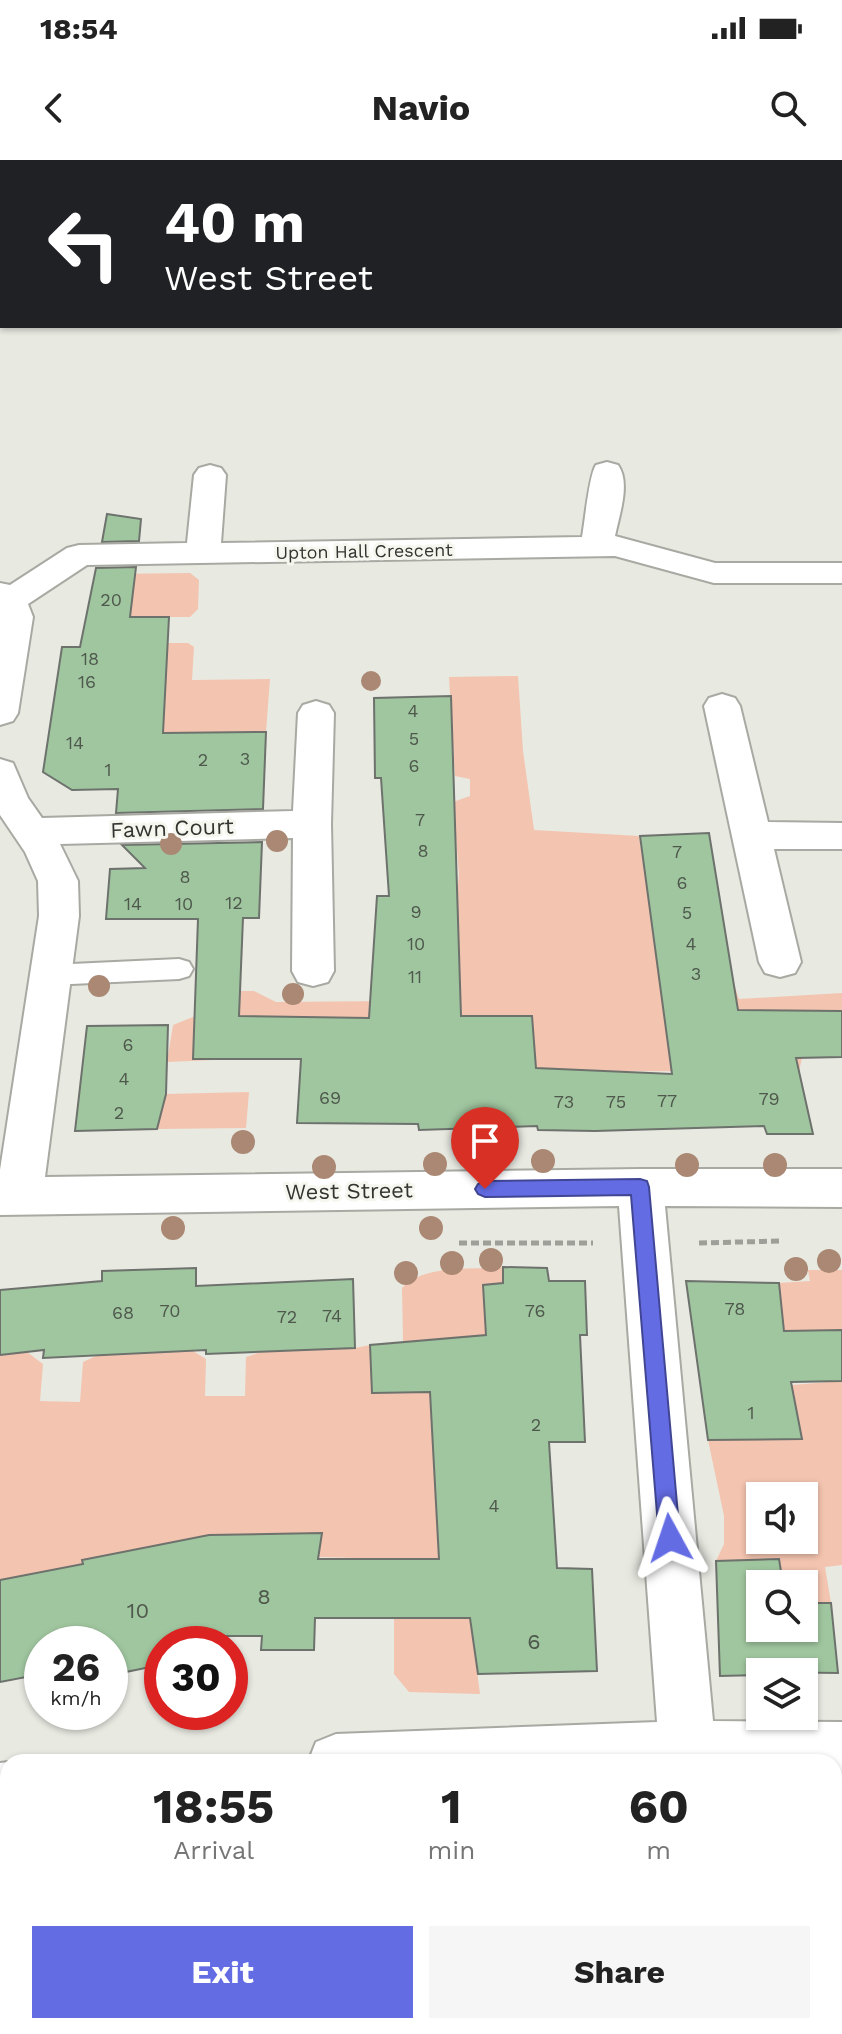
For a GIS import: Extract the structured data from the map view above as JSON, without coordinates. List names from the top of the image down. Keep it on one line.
{"streets":{"street":["Upton Hall Crescent","Fawn Court","West Street"]},"house_numbers":["20","18","16","4","5","14","3","2","6","1","7","8","7","8","6","12","14","10","9","5","10","4","3","11","6","4","69","79","77","73","75","2","78","70","76","68","74","72","1","2","4","8","10","6"],"page":{"status":"18:54","header":"Navio","turn":["40 m","West Street"],"speed":"26 km/h","limit":"30","eta":["18:55","Arrival","1","min","60","m"],"buttons":["Exit","Share"]}}
